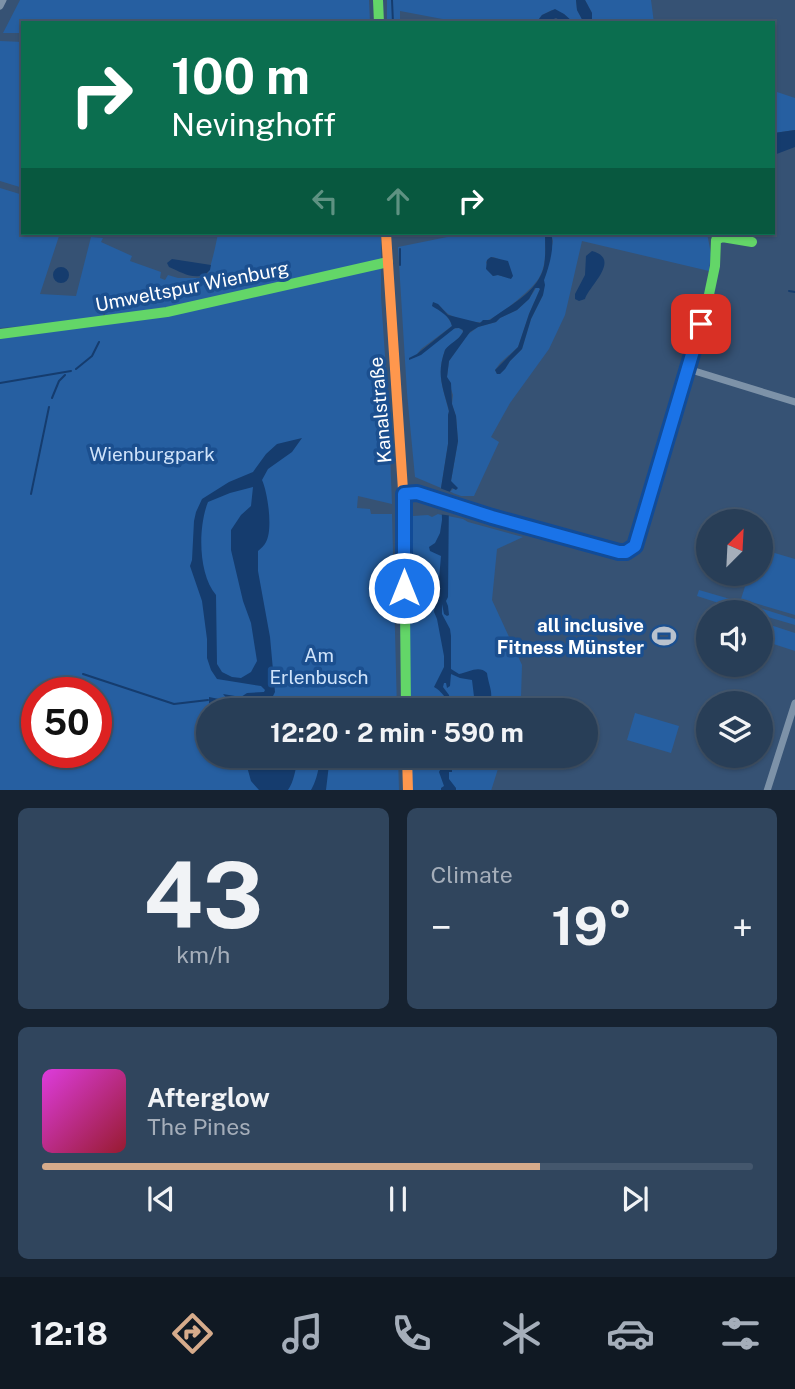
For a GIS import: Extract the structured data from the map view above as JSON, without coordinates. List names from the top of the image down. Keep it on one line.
{"streets":{"street":["Umweltspur Wienburg","Kanalstraße"]},"crossings":[["Umweltspur Wienburg","Kanalstraße"]],"parks":["Wienburgpark","Am Erlenbusch"],"places":{"sports":["all inclusive Fitness Münster"]},"north":"top right","page":{"turn":["100 m","Nevinghoff"],"limit":"50","trip":"12:20 · 2 min · 590 m","tile":[["43","km/h"],"Climate"],"heat":["−","19°","+"],"song":["Afterglow","The Pines"],"tabs":"12:18"}}
